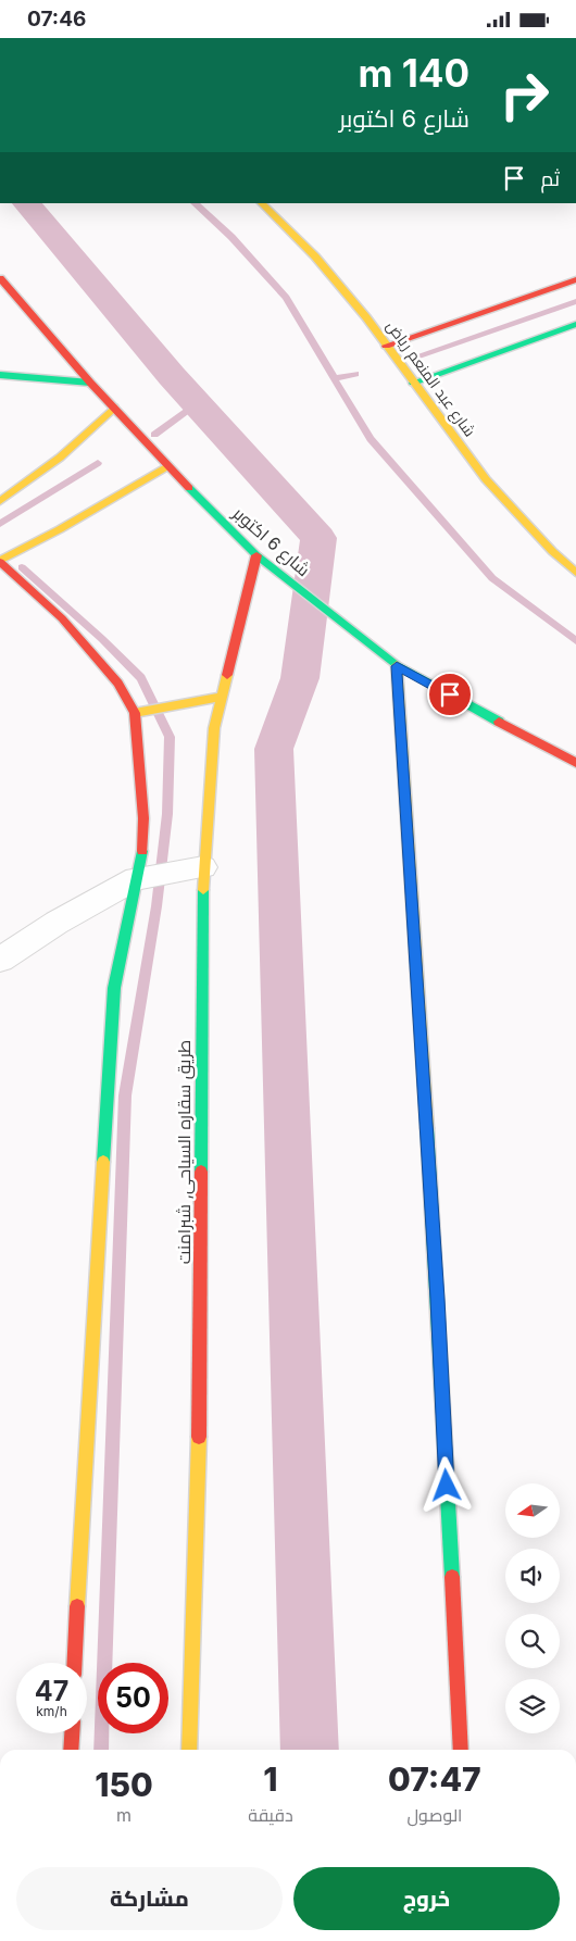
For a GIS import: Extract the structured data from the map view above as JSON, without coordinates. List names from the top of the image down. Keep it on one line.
{"streets":{"main road":["شارع عبد المنعم رياض","شارع 6 اكتوبر","طريق سقاره السياحى, شبرامنت"]},"crossings":[["شارع 6 اكتوبر","طريق سقاره السياحى, شبرامنت"]],"north":"left","page":{"status":"07:46","turn":["140 m","شارع 6 اكتوبر"],"then":"ثم","speed":"47 km/h","limit":"50","eta":["07:47","الوصول","1","دقيقة","150","m"],"buttons":["خروج","مشاركة"]}}
